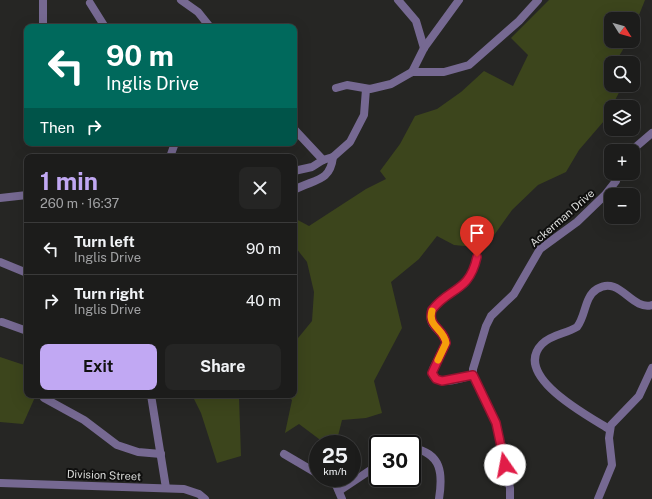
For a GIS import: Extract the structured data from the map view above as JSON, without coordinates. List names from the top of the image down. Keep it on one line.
{"streets":{"street":["Ackerman Drive","Division Street"]},"north":"bottom right","page":{"map_buttons":["+","−"],"turn":["90 m","Inglis Drive"],"then":"Then","heading":["1 min","260 m · 16:37"],"list":[{"name":"Turn left","note":"Inglis Drive","value":"90 m"},{"name":"Turn right","note":"Inglis Drive","value":"40 m"}],"buttons":["Exit","Share"],"speed":"25 km/h","limit":"30"}}
